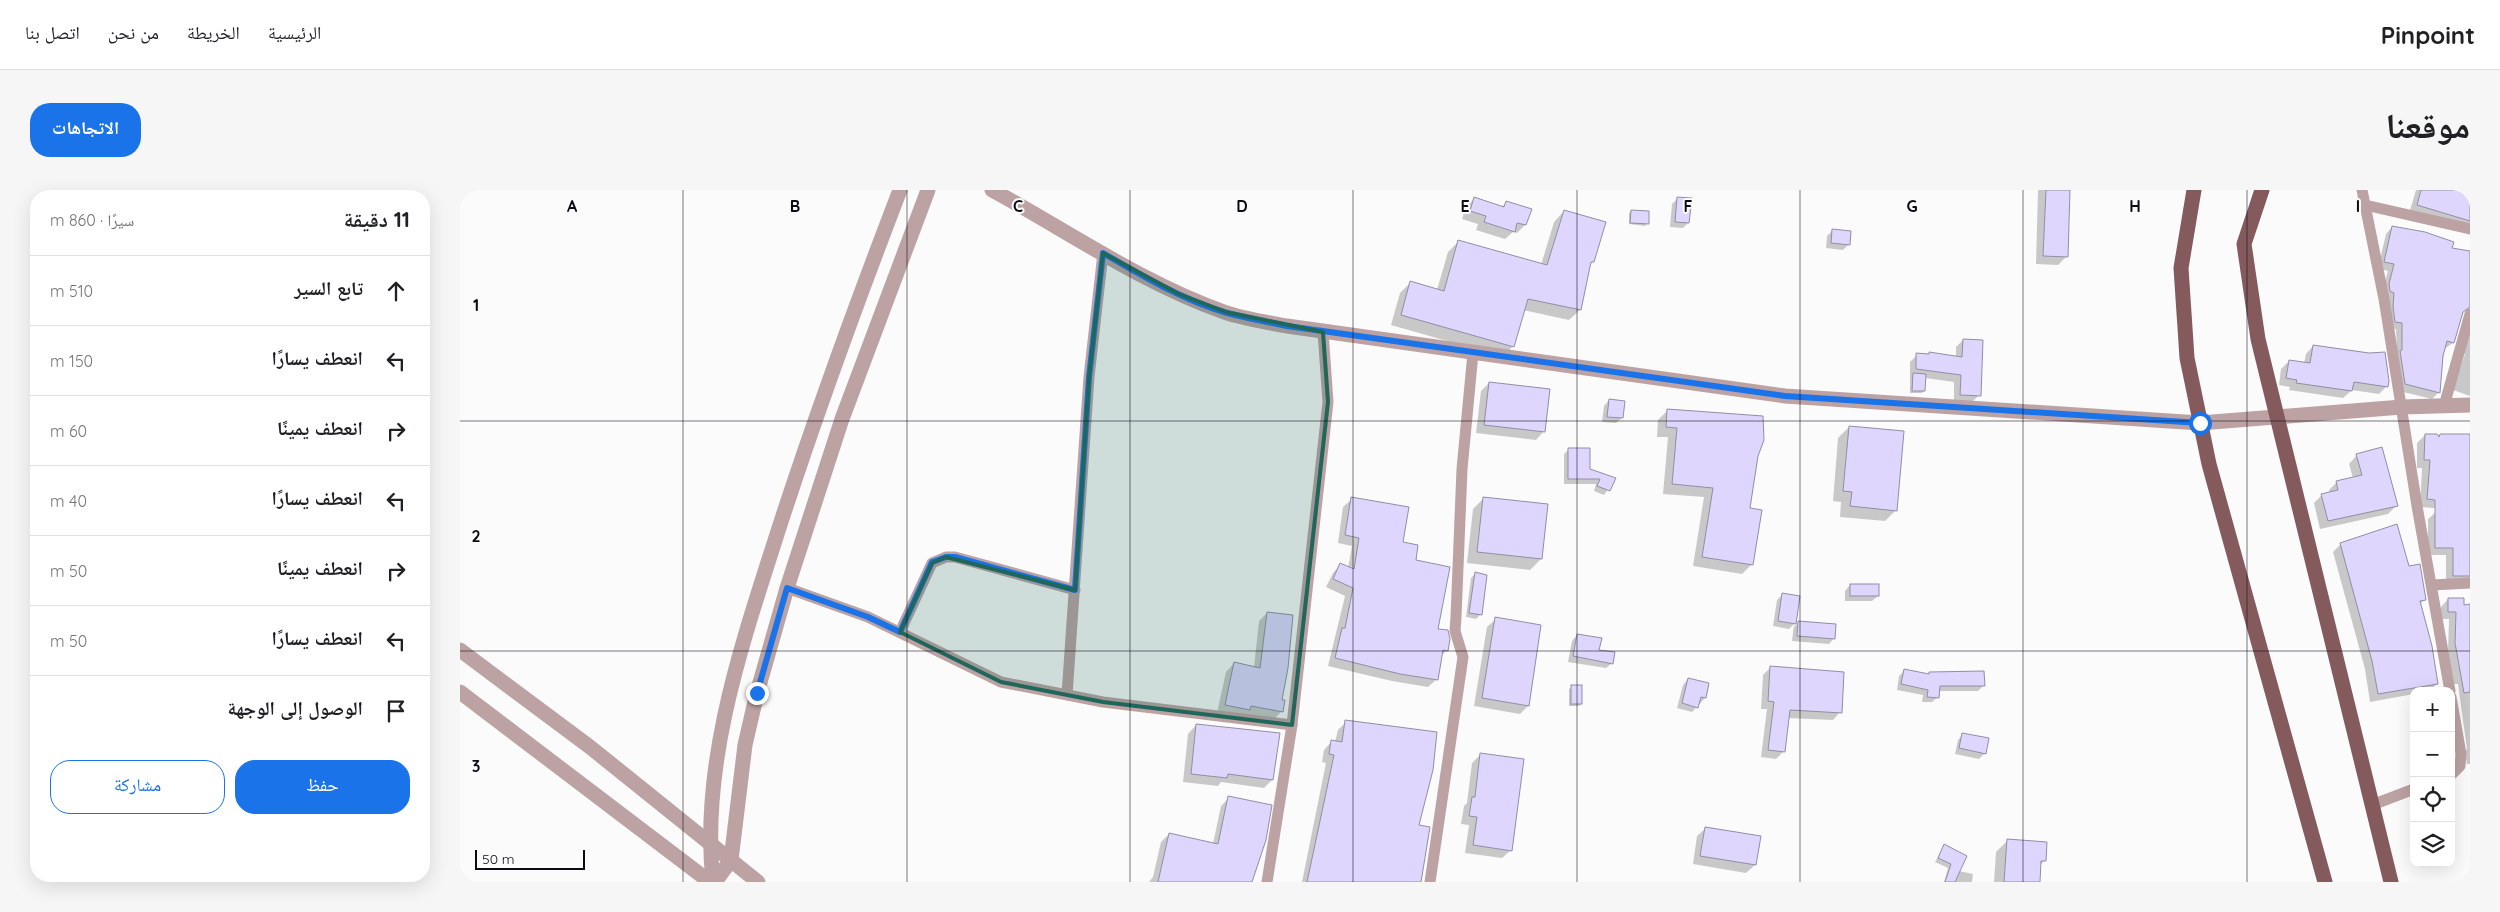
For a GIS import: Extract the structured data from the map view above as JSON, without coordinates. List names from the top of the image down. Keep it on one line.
{"scale_bar":"50 m","page":{"header":"Pinpoint","nav":["الرئيسية","الخريطة","من نحن","اتصل بنا"],"title":"موقعنا","buttons":["الاتجاهات",["حفظ","مشاركة"]],"heading":["11 دقيقة","سيرًا · 860 m"],"list":[["تابع السير","510 m"],["انعطف يسارًا","150 m"],["انعطف يمينًا","60 m"],["انعطف يسارًا","40 m"],["انعطف يمينًا","50 m"],["انعطف يسارًا","50 m"],"الوصول إلى الوجهة"],"map_buttons":["+","−"],"scale":"50 m"},"grid":{"columns":["A","B","C","D","E","F","G","H","I"],"rows":["1","2","3"]}}
